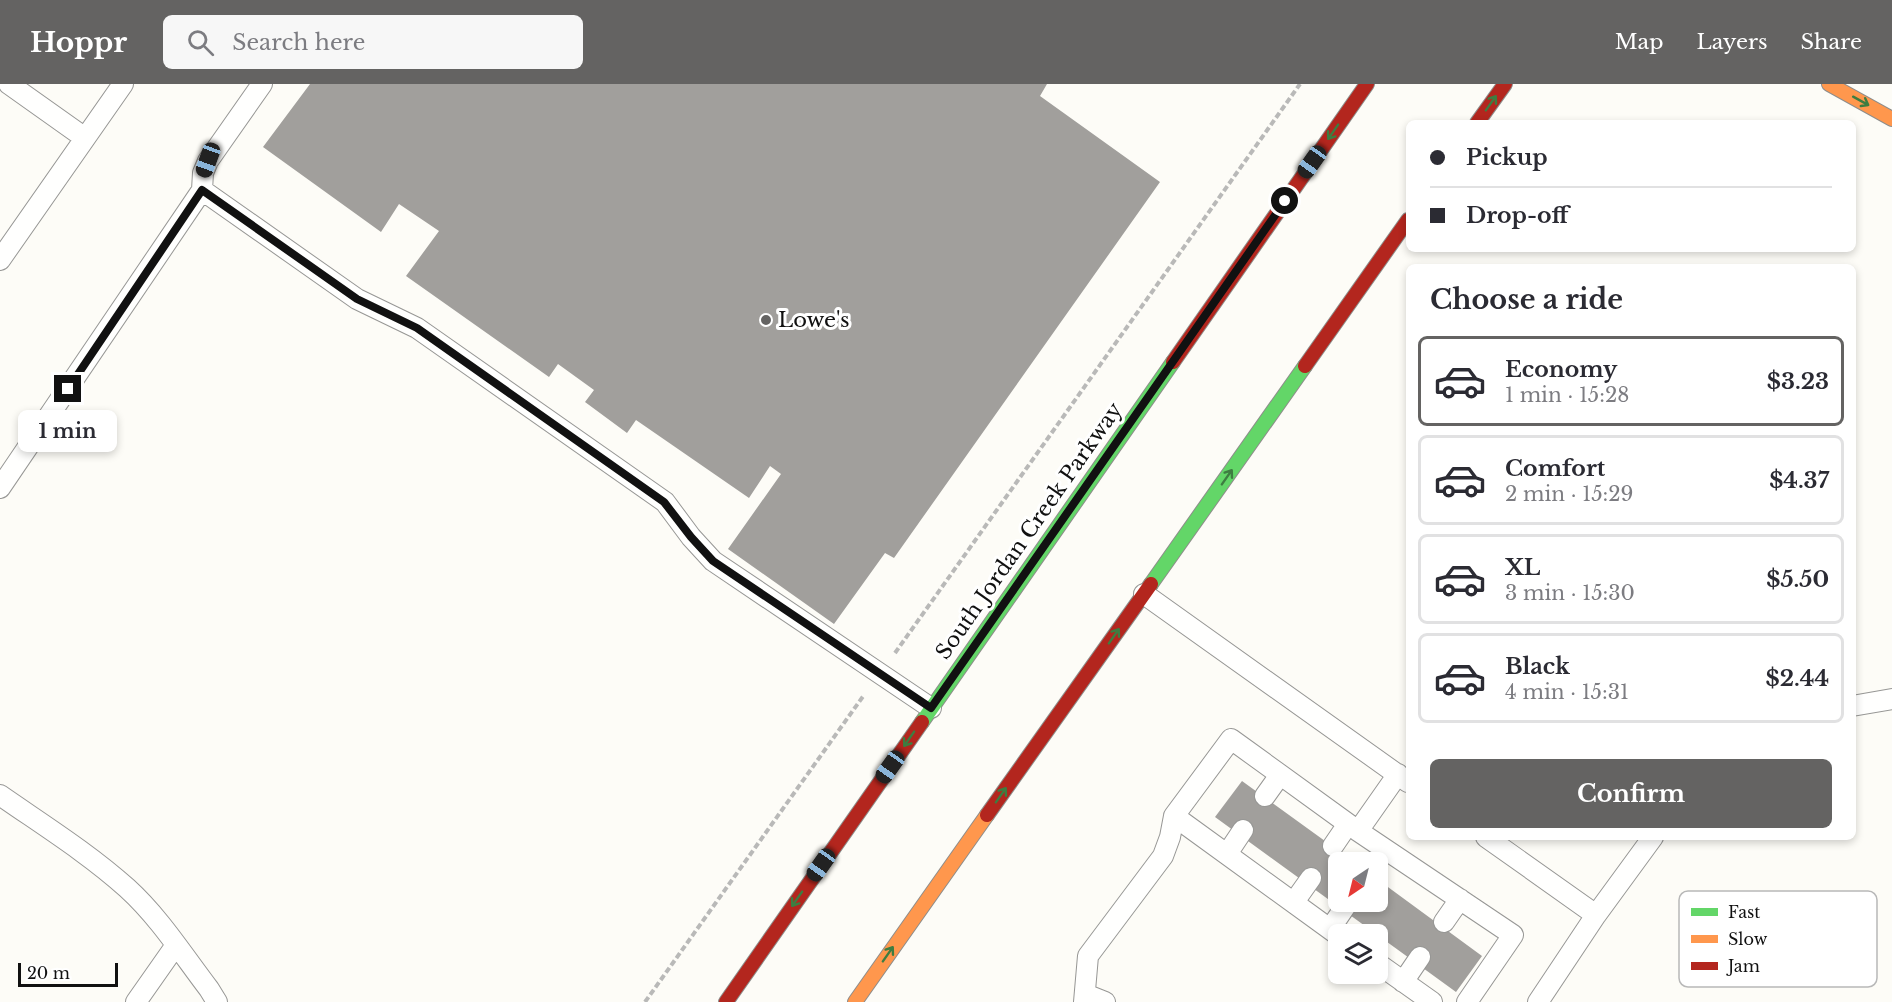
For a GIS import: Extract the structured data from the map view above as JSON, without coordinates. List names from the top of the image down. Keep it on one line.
{"streets":{"main road":["South Jordan Creek Parkway"]},"places":["Lowe's"],"legend":["Fast","Slow","Jam"],"scale_bar":"20 m","north":"bottom left","page":{"header":"Hoppr","search":"Search here","nav":["Map","Layers","Share"],"banner":["Pickup","Drop-off"],"heading":"Choose a ride","list":[{"name":"Economy","note":"1 min · 15:28","value":"$3.23"},{"name":"Comfort","note":"2 min · 15:29","value":"$4.37"},{"name":"XL","note":"3 min · 15:30","value":"$5.50"},{"name":"Black","note":"4 min · 15:31","value":"$2.44"}],"bubble":"1 min","buttons":"Confirm","scale":"20 m"}}
